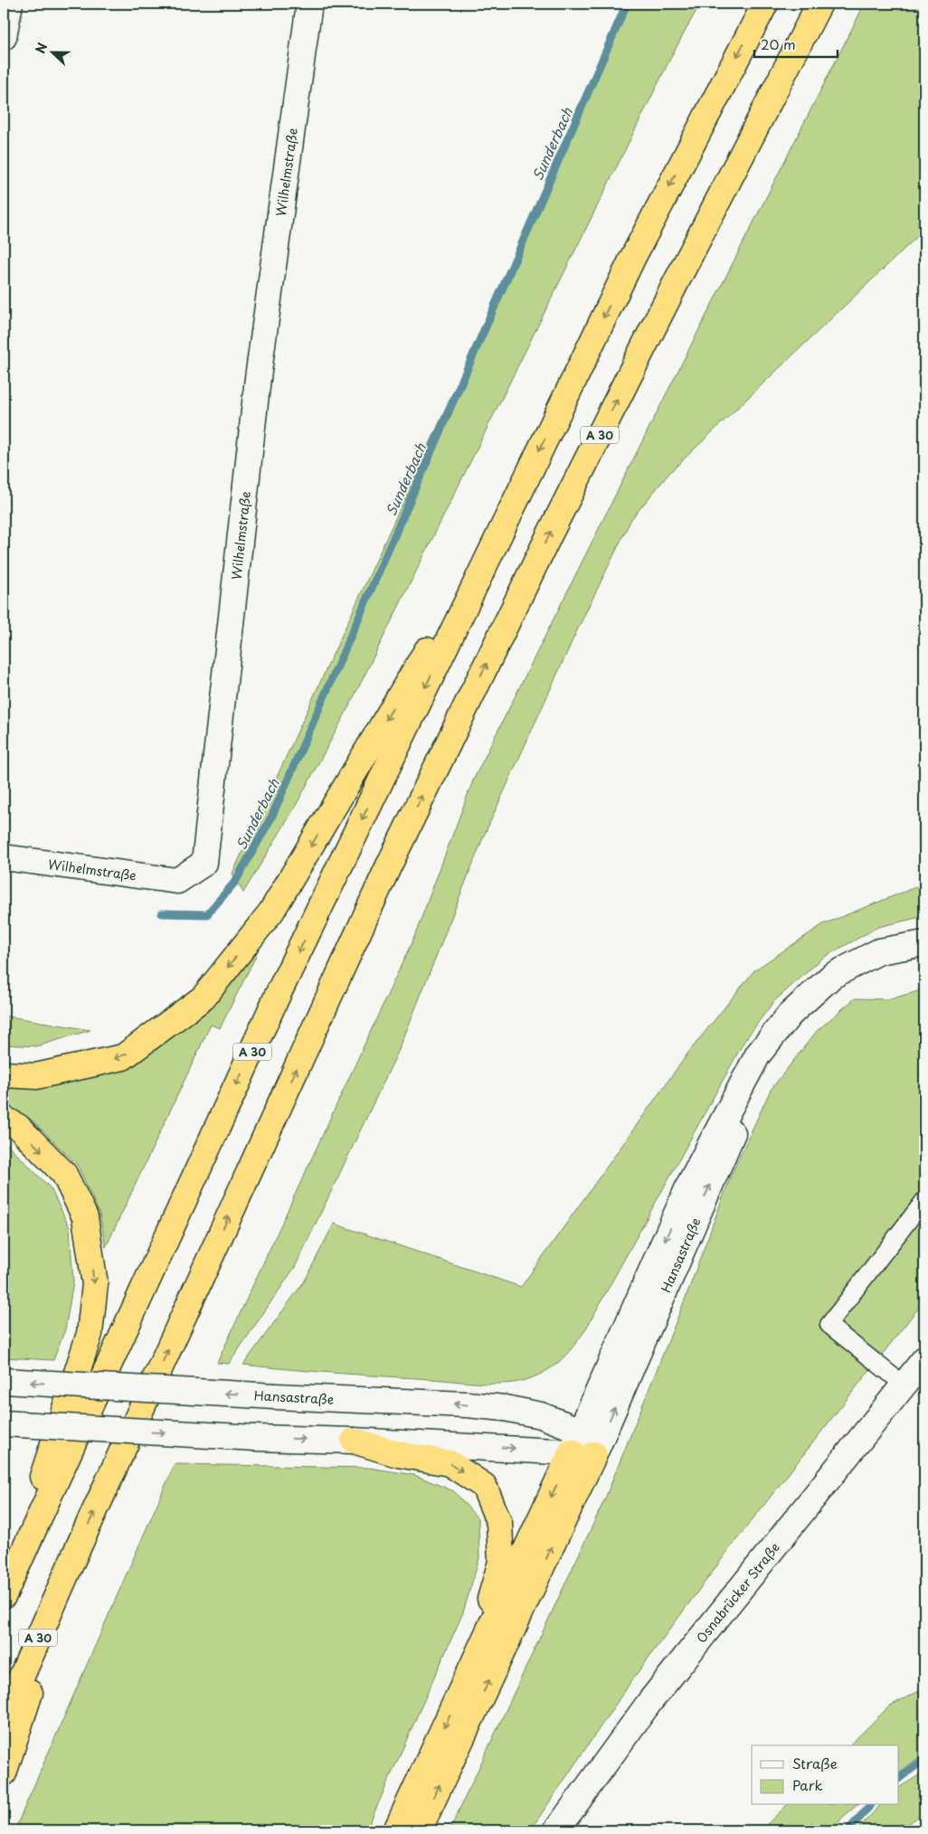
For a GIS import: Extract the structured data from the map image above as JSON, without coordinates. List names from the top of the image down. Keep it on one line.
{"streets":{"highway":["A 30"],"main road":["Wilhelmstraße","Hansastraße","Osnabrücker Straße"]},"water":["Sunderbach"],"legend":["Straße","Park"],"scale_bar":"20 m","north":"left"}
